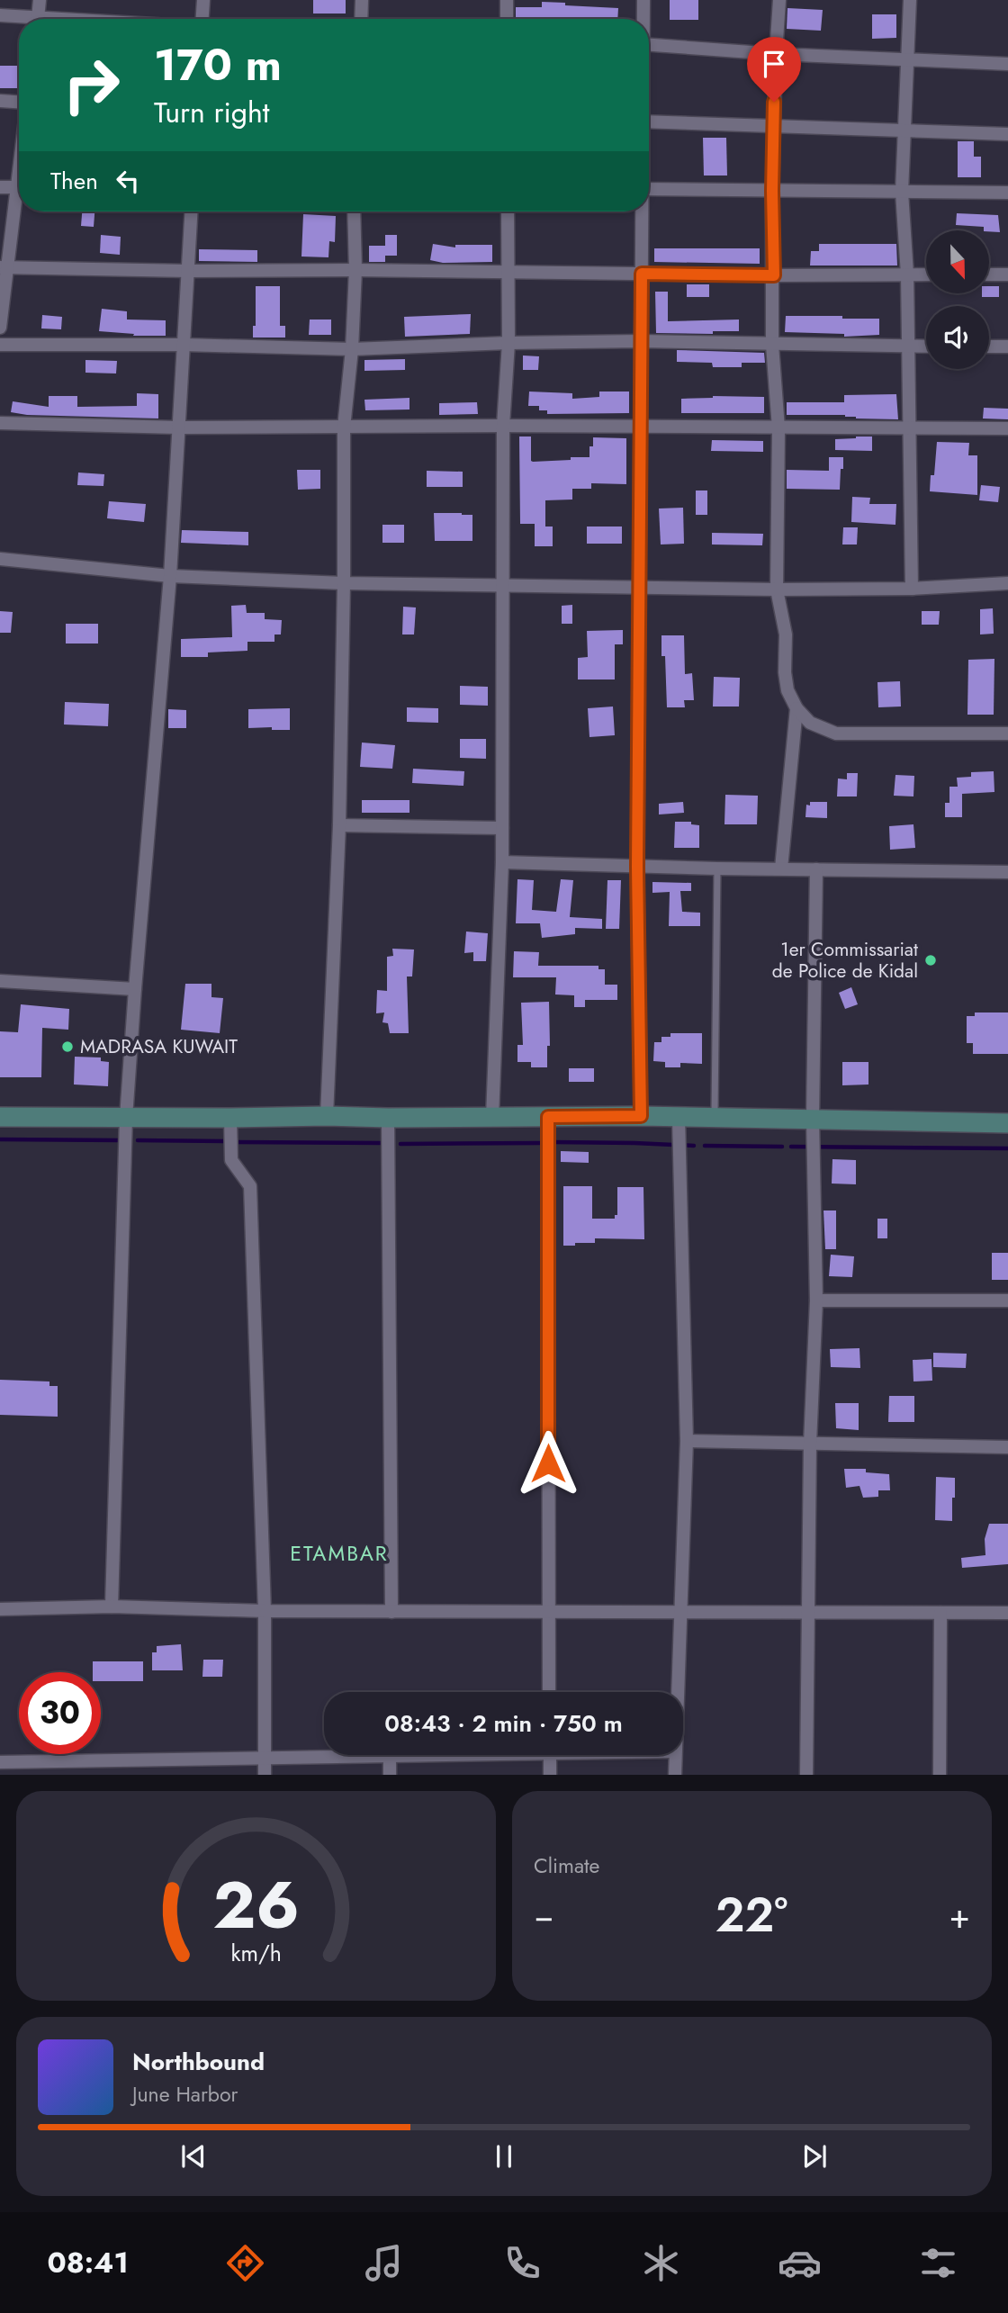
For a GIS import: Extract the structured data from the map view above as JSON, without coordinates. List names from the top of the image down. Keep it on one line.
{"districts":["ETAMBAR"],"places":["1er Commissariat de Police de Kidal","MADRASA KUWAIT"],"north":"bottom","page":{"turn":["170 m","Turn right"],"then":"Then","limit":"30","trip":"08:43 · 2 min · 750 m","tile":"Climate","heat":["−","22°","+"],"song":["Northbound","June Harbor"],"tabs":"08:41","gauge":["26","km/h"]}}
